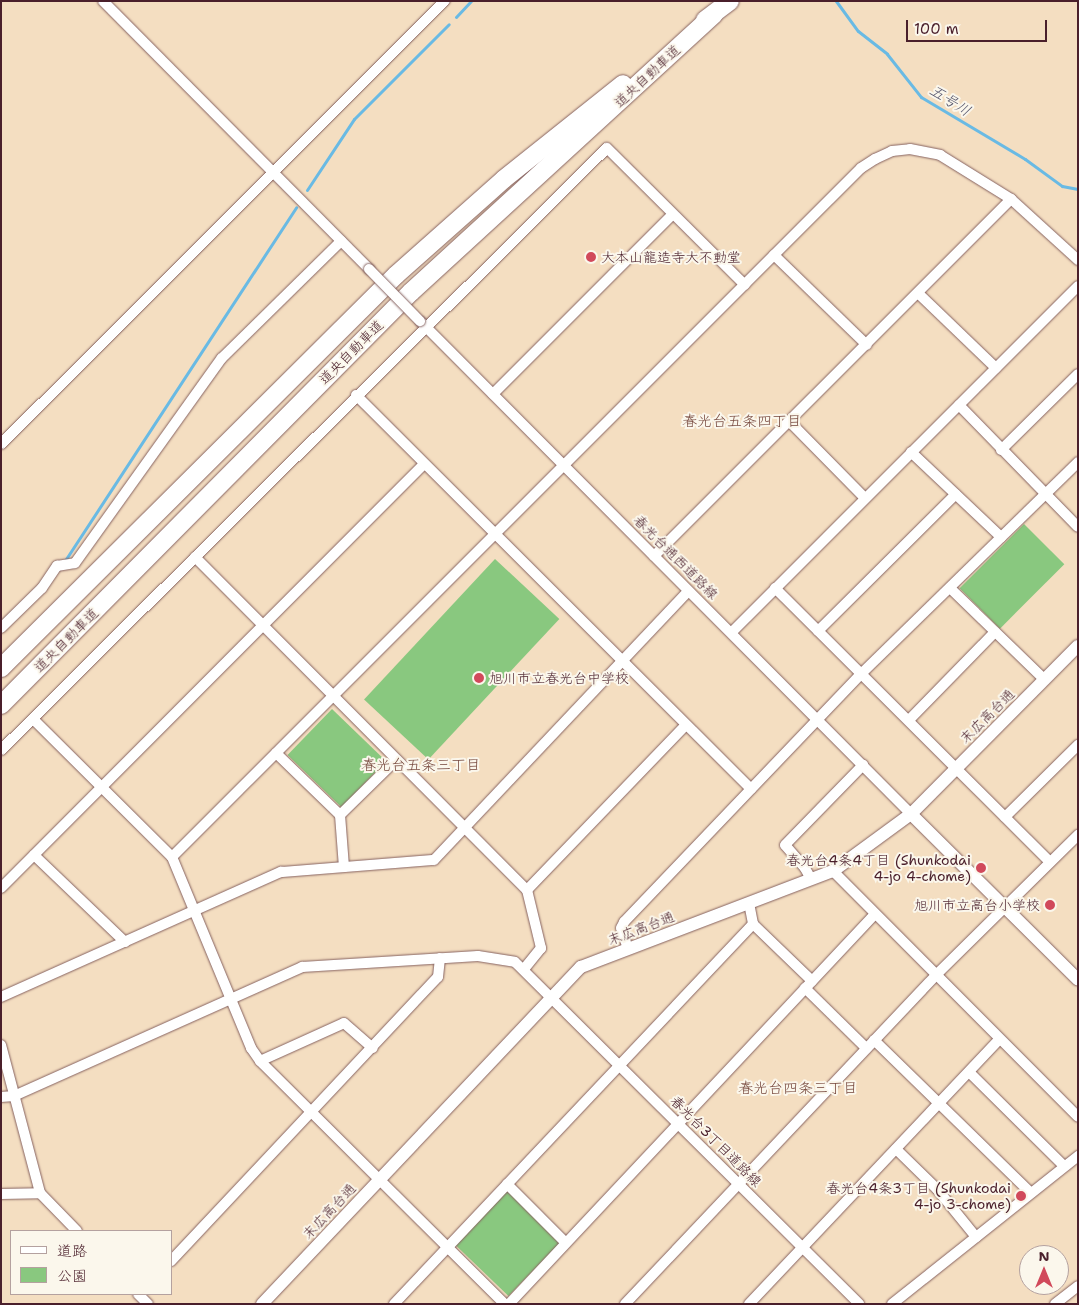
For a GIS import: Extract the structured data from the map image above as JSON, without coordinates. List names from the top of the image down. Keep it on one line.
{"streets":{"highway":["道央自動車道"],"street":["春光台通西道路線","末広高台通","春光台3丁目道路線"]},"crossings":[["春光台通西道路線","末広高台通"],["末広高台通","春光台3丁目道路線"]],"districts":["春光台五条四丁目","春光台五条三丁目","春光台四条三丁目"],"water":["五号川"],"places":["大本山龍造寺大不動堂","旭川市立春光台中学校","春光台4条4丁目 (Shunkodai 4-jo 4-chome)","旭川市立高台小学校","春光台4条3丁目 (Shunkodai 4-jo 3-chome)"],"legend":["道路","公園"],"scale_bar":"100 m","north":"top"}
